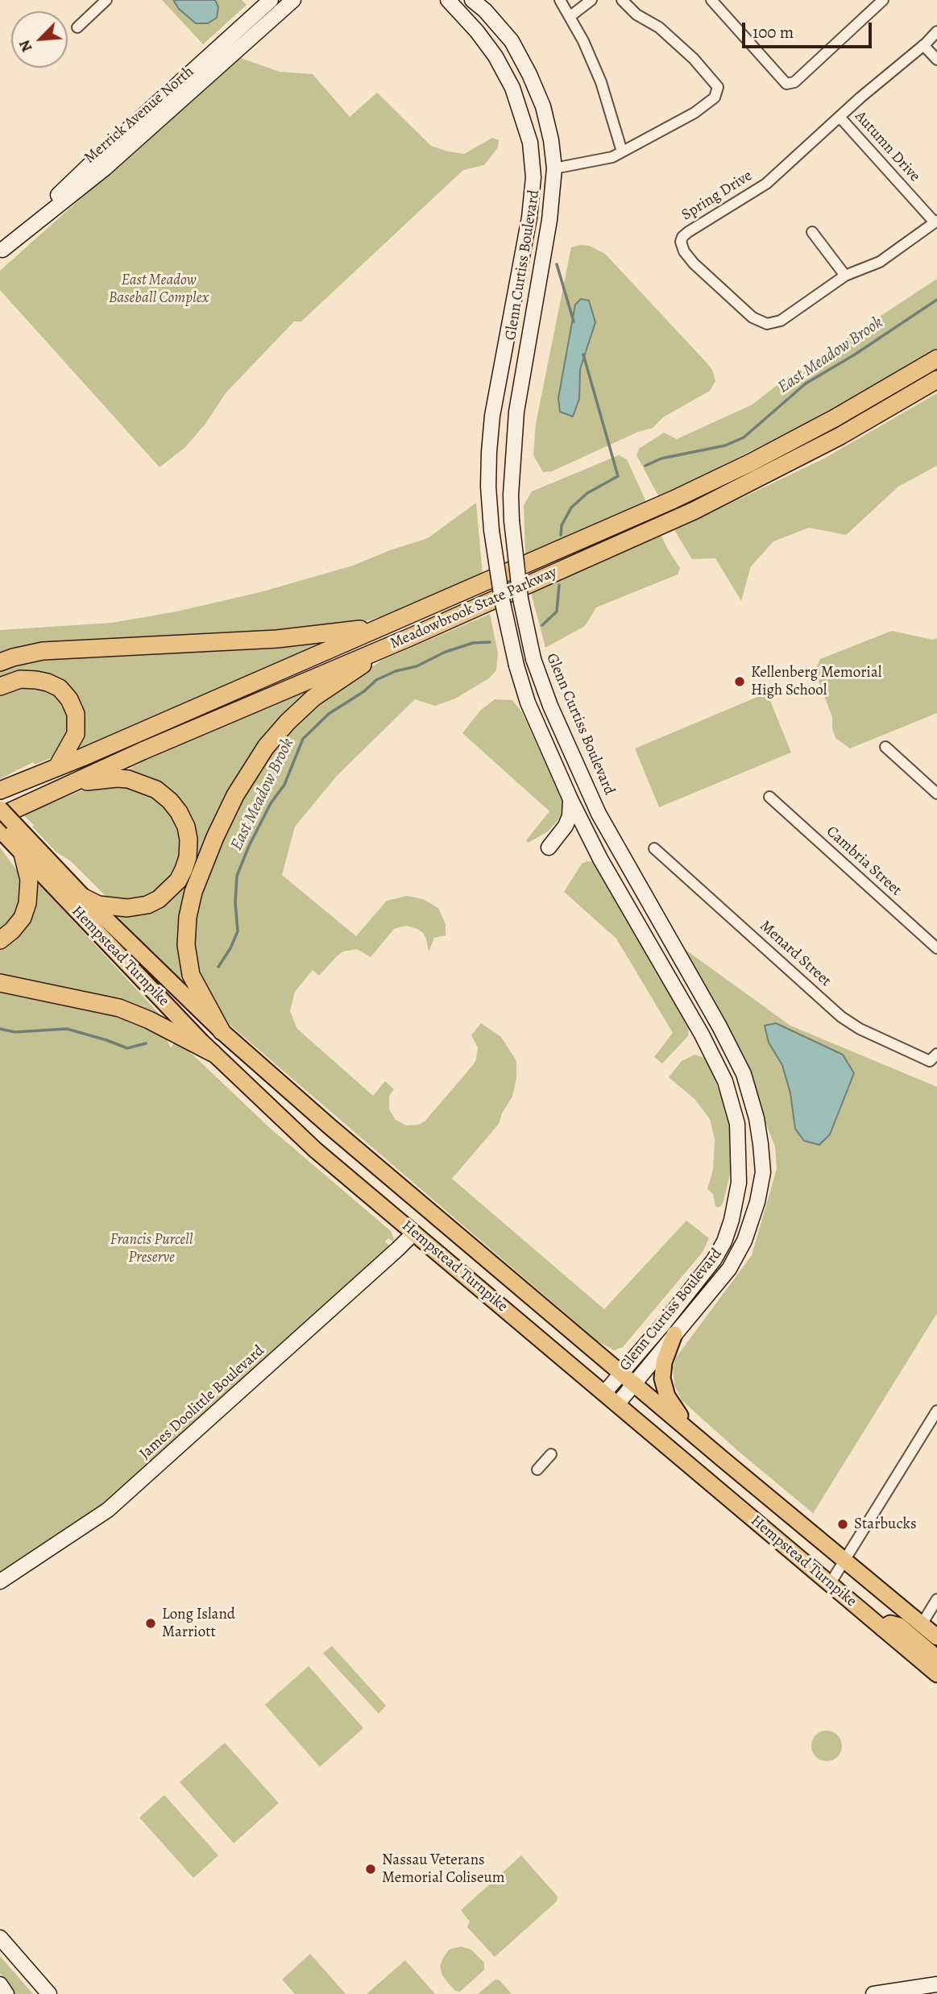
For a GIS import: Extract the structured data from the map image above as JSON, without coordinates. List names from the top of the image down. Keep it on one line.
{"streets":{"highway":["Meadowbrook State Parkway"],"main road":["Merrick Avenue North","Glenn Curtiss Boulevard","Hempstead Turnpike","James Doolittle Boulevard"],"street":["Autumn Drive","Spring Drive","Cambria Street","Menard Street"]},"crossings":[["Autumn Drive","Spring Drive"],["Glenn Curtiss Boulevard","Hempstead Turnpike"],["Meadowbrook State Parkway","Hempstead Turnpike"],["Hempstead Turnpike","James Doolittle Boulevard"]],"water":["East Meadow Brook"],"parks":["East Meadow Baseball Complex","Francis Purcell Preserve"],"places":["Kellenberg Memorial High School","Starbucks","Long Island Marriott","Nassau Veterans Memorial Coliseum"],"scale_bar":"100 m","north":"bottom left"}
